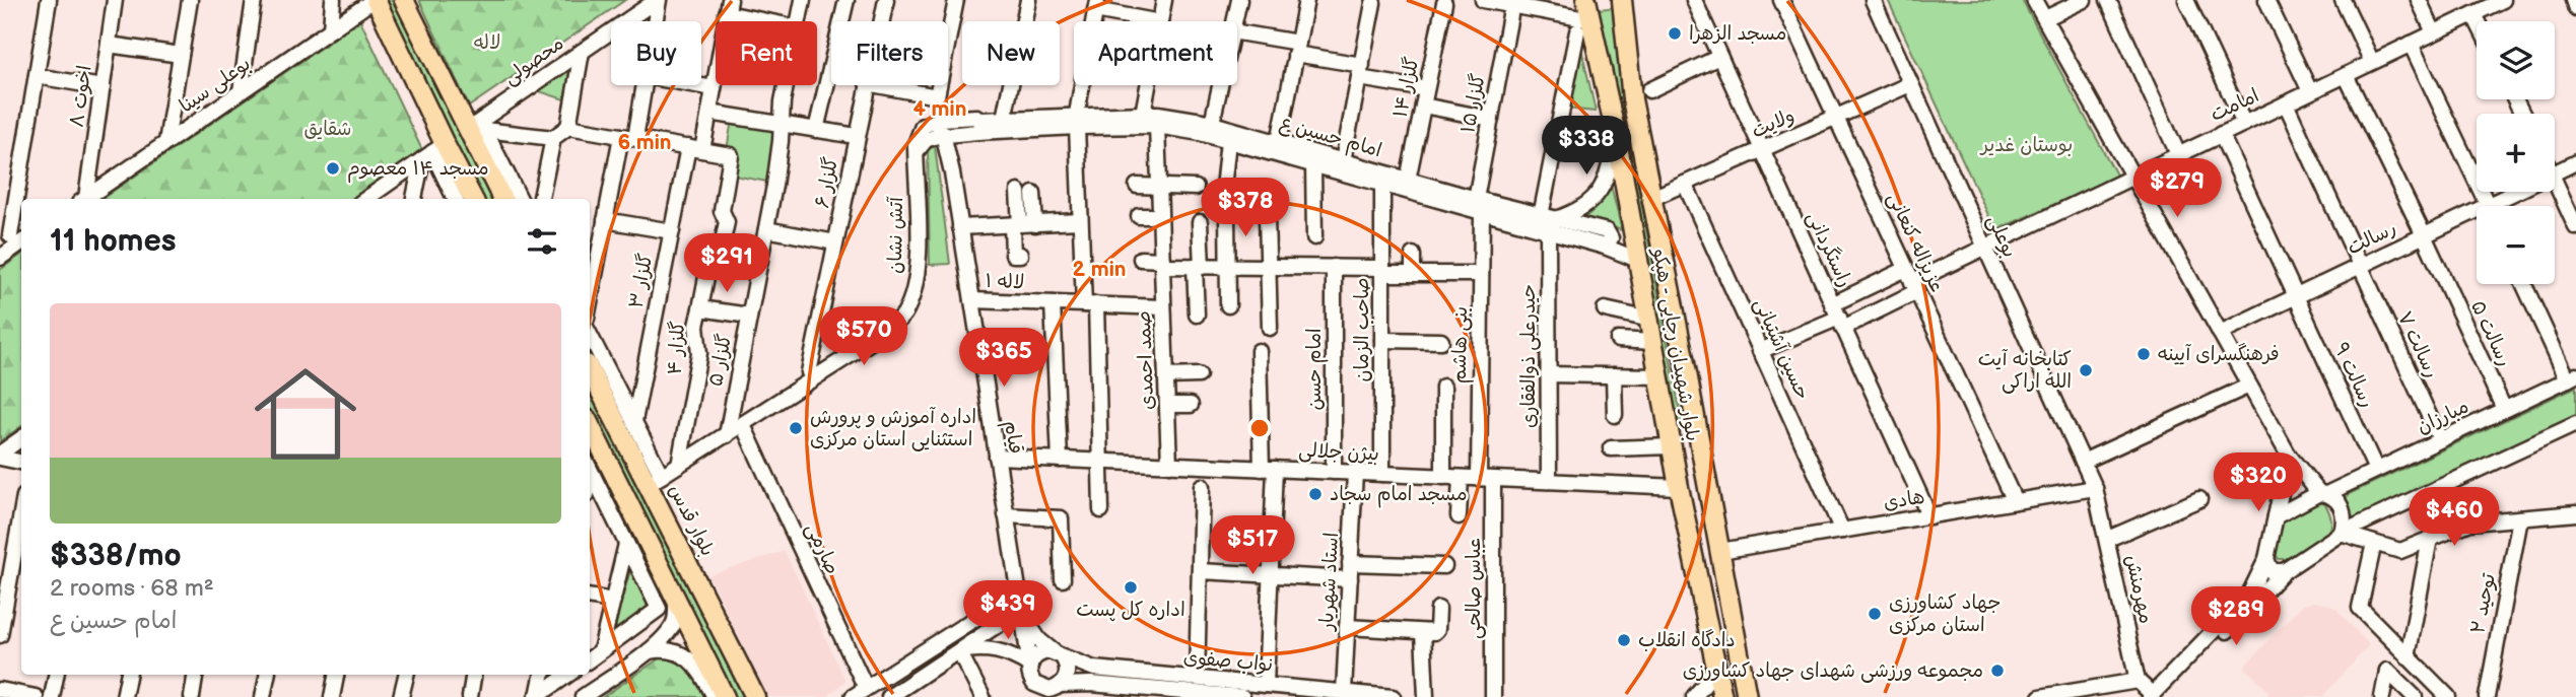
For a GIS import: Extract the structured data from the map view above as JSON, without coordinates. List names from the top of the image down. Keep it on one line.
{"streets":{"main road":["بلوار شهیدان رجایی - هپکو","بلوار قدس"],"street":["محصولی","بوعلی سینا","گلزار ۱۴","اخوت ۸","گلزار ۱۵","امامت","ولایت","امام حسین ع","گلزار ۶","آتش نشان","بوعلی","رسالت","عزیزاله کنعانی","راستگردانی","گلزار ۳","لاله ۱","صاحب الزمان","رسالت ۵","بنی هاشم","رسالت ۷","گلزار ۴","حسین آشتیانی","حیدرعلی ذوالفقاری","گلزار ۵","صمد احمدی","امام حسن","رسالت ۹","مبارزان","قیام","بیژن جلالی","هادی","صارمی","استاد شهریار","عباس صالحی","مهرمنش","توحید ۲","نواب صفوی"]},"crossings":[["گلزار ۱۴","امام حسین ع"],["گلزار ۱۵","امام حسین ع"],["گلزار ۱۵","بنی هاشم"],["امامت","بوعلی"],["امامت","عزیزاله کنعانی"],["امامت","رسالت ۵"],["امامت","رسالت ۷"],["امامت","رسالت ۹"],["ولایت","بوعلی"],["ولایت","عزیزاله کنعانی"],["ولایت","راستگردانی"],["ولایت","بلوار شهیدان رجایی - هپکو"],["ولایت","حسین آشتیانی"],["امام حسین ع","صاحب الزمان"],["امام حسین ع","بنی هاشم"],["امام حسین ع","بلوار شهیدان رجایی - هپکو"],["امام حسین ع","حیدرعلی ذوالفقاری"],["امام حسین ع","صمد احمدی"],["امام حسین ع","قیام"],["آتش نشان","گلزار ۴"],["آتش نشان","گلزار ۵"],["آتش نشان","قیام"],["آتش نشان","بلوار قدس"],["آتش نشان","صارمی"],["بوعلی","هادی"],["بوعلی","مهرمنش"],["رسالت","رسالت ۵"],["رسالت","رسالت ۷"],["رسالت","رسالت ۹"],["عزیزاله کنعانی","هادی"],["راستگردانی","هادی"],["گلزار ۳","گلزار ۴"],["لاله ۱","صمد احمدی"],["لاله ۱","قیام"],["صاحب الزمان","بیژن جلالی"],["رسالت ۵","مبارزان"],["بنی هاشم","بیژن جلالی"],["بنی هاشم","عباس صالحی"],["بلوار شهیدان رجایی - هپکو","حیدرعلی ذوالفقاری"],["بلوار شهیدان رجایی - هپکو","بیژن جلالی"],["بلوار شهیدان رجایی - هپکو","هادی"],["رسالت ۷","مبارزان"],["حسین آشتیانی","هادی"],["حیدرعلی ذوالفقاری","بیژن جلالی"],["صمد احمدی","بیژن جلالی"],["امام حسن","بیژن جلالی"],["رسالت ۹","مبارزان"],["قیام","بیژن جلالی"],["قیام","نواب صفوی"],["بیژن جلالی","استاد شهریار"],["بیژن جلالی","عباس صالحی"],["هادی","مهرمنش"],["استاد شهریار","نواب صفوی"]],"parks":["لاله","شقایق","بوستان غدیر"],"places":["مسجد الزهرا","مسجد ۱۴ معصوم","فرهنگسرای آیینه","کتابخانه آیت الله اراکی","اداره آموزش و پرورش استثنایی استان مرکزی","مسجد امام سجاد","اداره کل پست","جهاد کشاورزی استان مرکزی","دادگاه انقلاب","مجموعه ورزشی شهدای جهاد کشاورزی"],"page":{"map_buttons":["+","−"],"chip":["Buy","Rent","Filters","New","Apartment"],"price":["$338","$279","$378","$291","$570","$365","$320","$460","$517","$439","$289"],"heading":"11 homes","list":[{"name":"$338/mo","note":"2 rooms · 68 m² · امام حسین ع"}]},"rings":["4 min","6 min","2 min"]}
